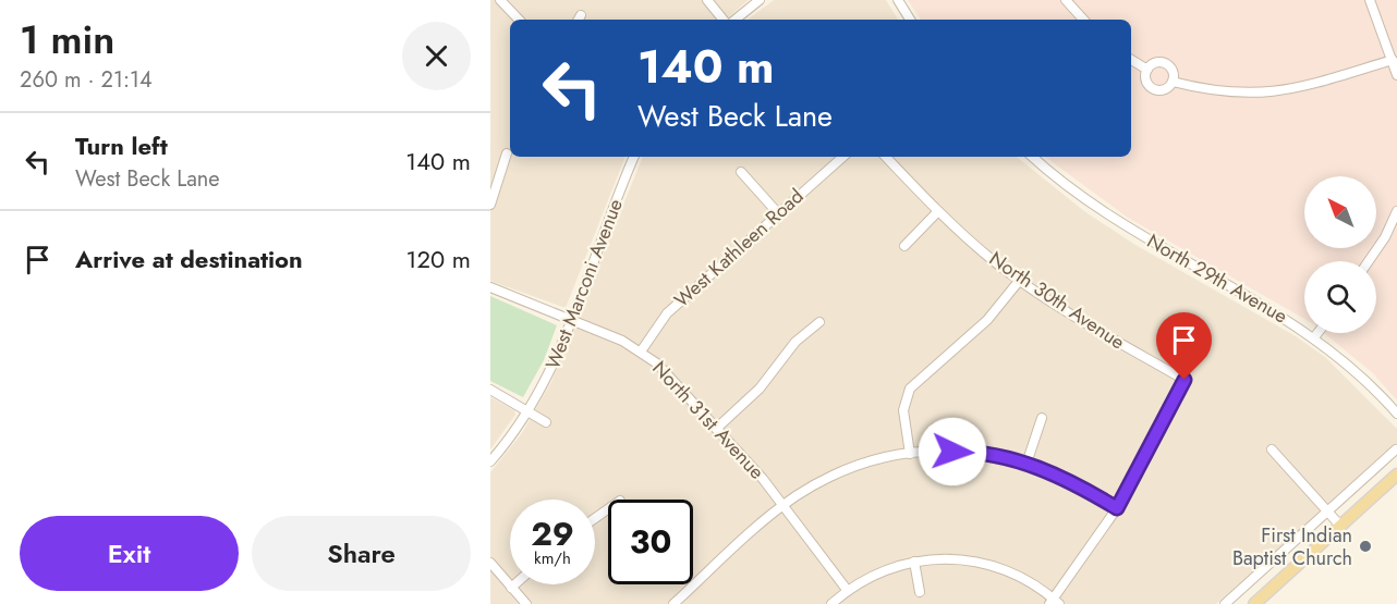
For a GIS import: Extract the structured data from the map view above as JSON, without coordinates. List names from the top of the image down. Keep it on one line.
{"streets":{"street":["West Kathleen Road","North 29th Avenue","West Marconi Avenue","North 30th Avenue","North 31st Avenue"]},"crossings":[["West Kathleen Road","North 31st Avenue"],["West Marconi Avenue","North 31st Avenue"]],"places":["First Indian Baptist Church"],"north":"top left","page":{"heading":["1 min","260 m · 21:14"],"turn":["140 m","West Beck Lane"],"list":[{"name":"Turn left","note":"West Beck Lane","value":"140 m"},{"name":"Arrive at destination","value":"120 m"}],"speed":"29 km/h","limit":"30","buttons":["Exit","Share"]}}
